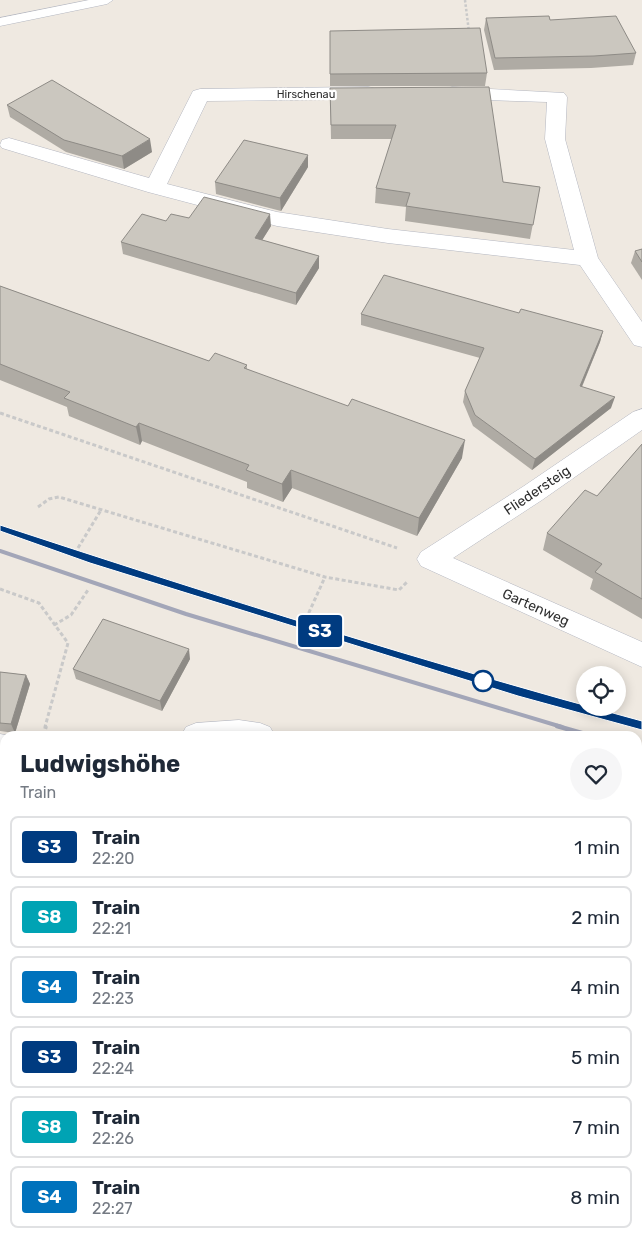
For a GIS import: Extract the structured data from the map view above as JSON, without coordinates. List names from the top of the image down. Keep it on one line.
{"streets":{"street":["Hirschenau","Fliedersteig","Gartenweg"]},"crossings":[["Fliedersteig","Gartenweg"]],"page":{"on_map":"S3","heading":["Ludwigshöhe","Train"],"list":[{"mark":"S3","name":"Train","note":"22:20","value":"1 min"},{"mark":"S8","name":"Train","note":"22:21","value":"2 min"},{"mark":"S4","name":"Train","note":"22:23","value":"4 min"},{"mark":"S3","name":"Train","note":"22:24","value":"5 min"},{"mark":"S8","name":"Train","note":"22:26","value":"7 min"},{"mark":"S4","name":"Train","note":"22:27","value":"8 min"}]}}
